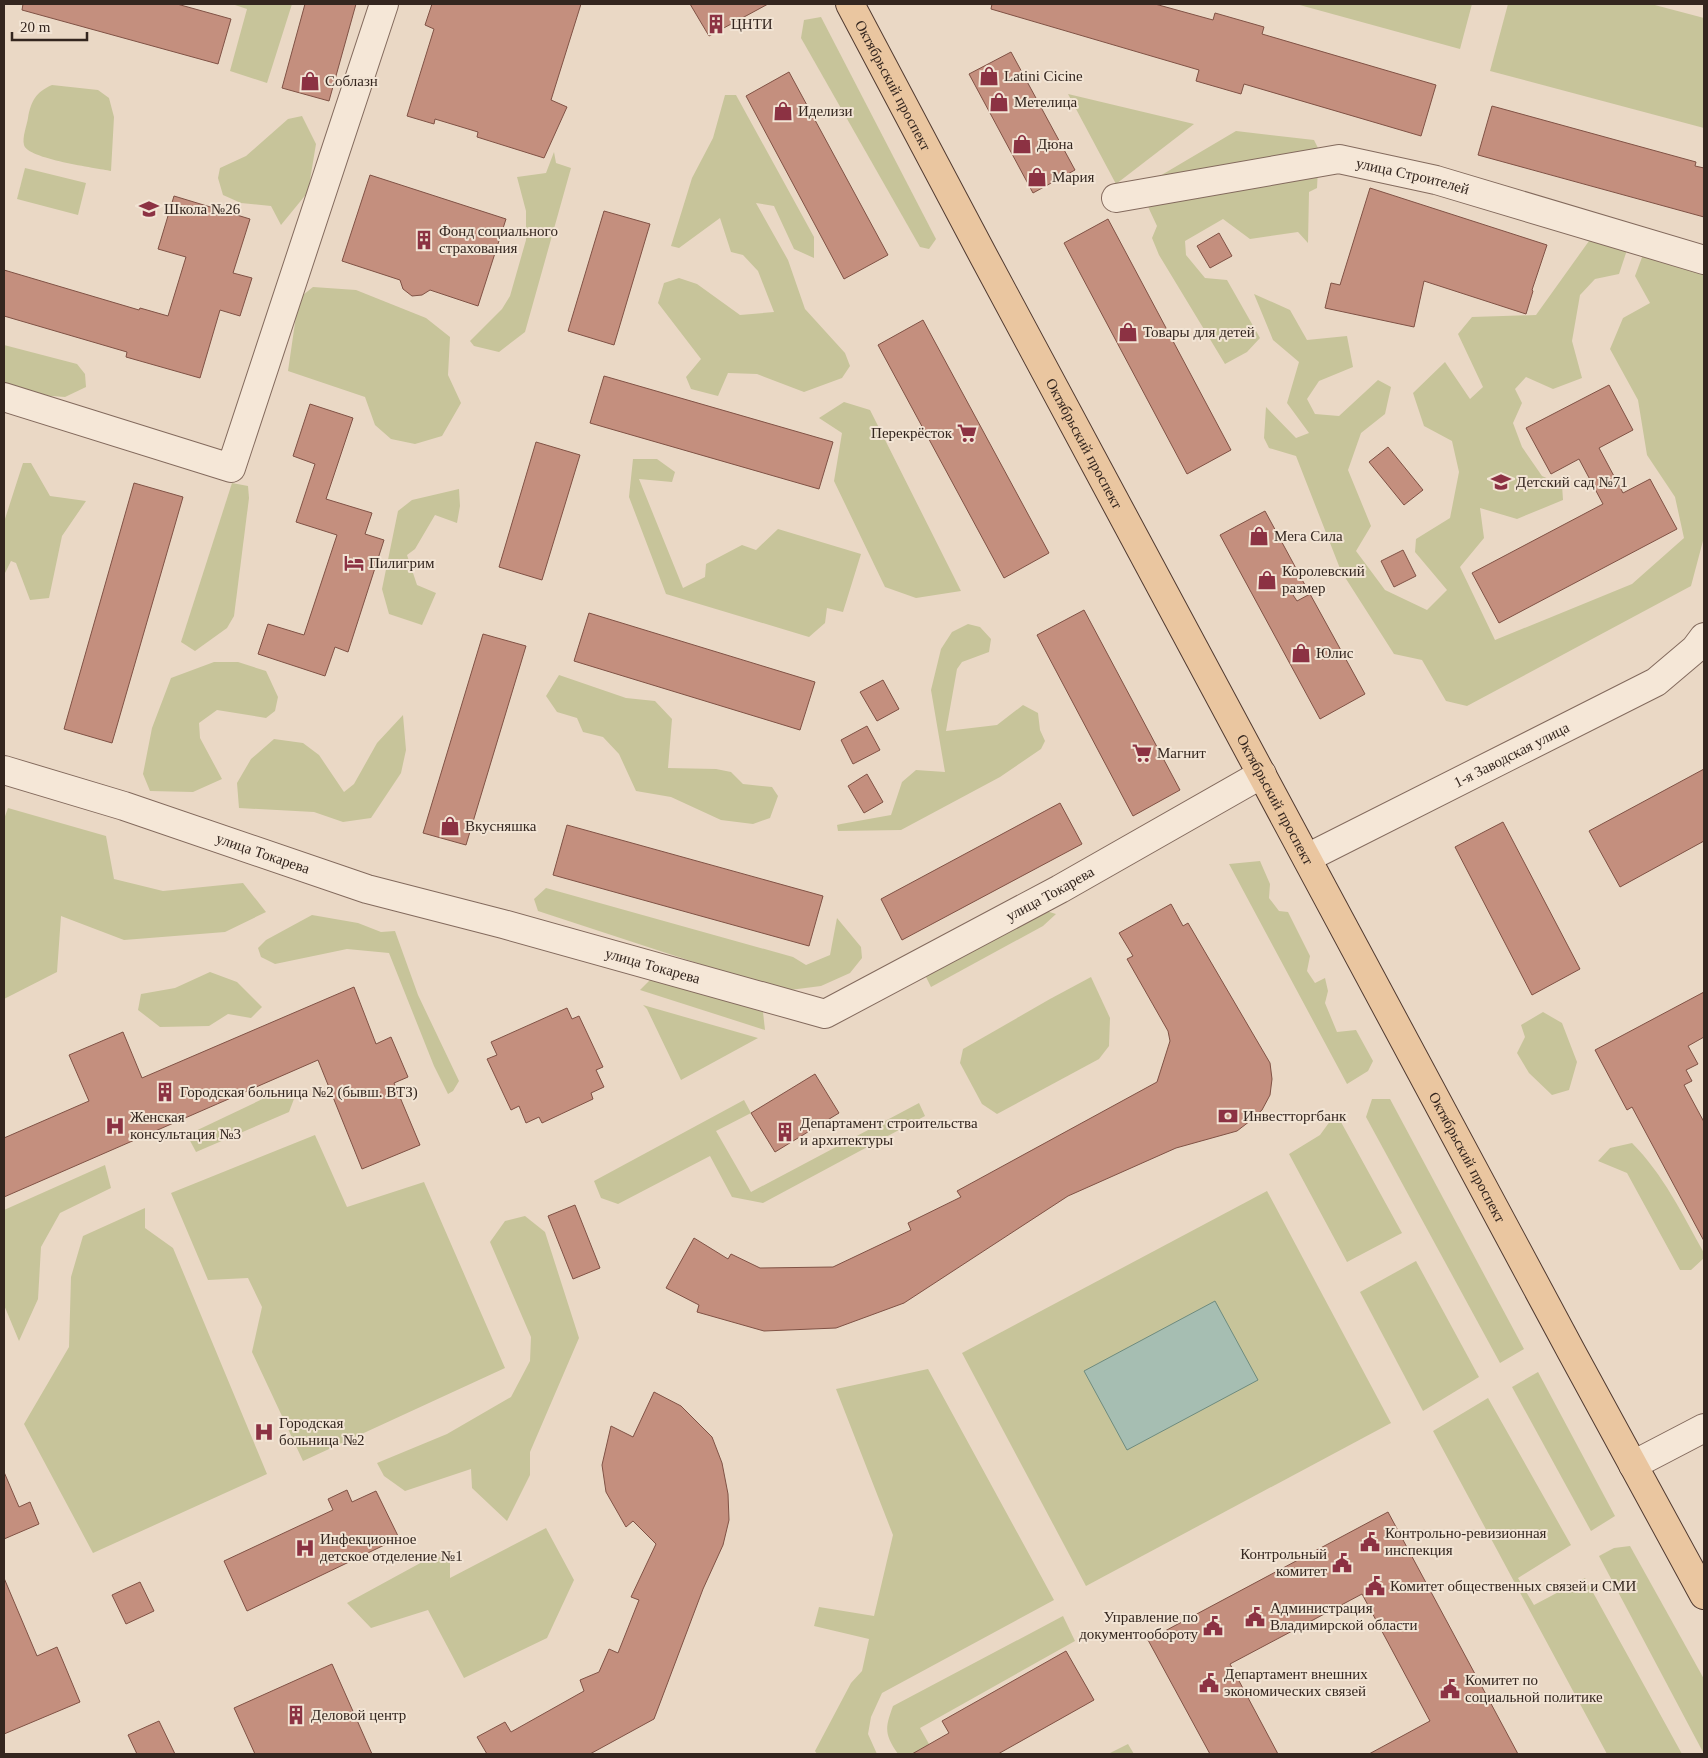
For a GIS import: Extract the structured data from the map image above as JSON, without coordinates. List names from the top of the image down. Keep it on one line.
{"streets":{"main road":["Октябрьский проспект"],"street":["улица Строителей","1-я Заводская улица","улица Токарева"]},"crossings":[["Октябрьский проспект","1-я Заводская улица"],["Октябрьский проспект","улица Токарева"]],"places":{"building":["ЦНТИ","Фонд социального страхования","Городская больница №2 (бывш. ВТЗ)","Департамент строительства и архитектуры","Деловой центр"],"shop":["Latini Cicine","Соблазн","Метелица","Иделизи","Дюна","Мария","Товары для детей","Мега Сила","Королевский размер","Юлис","Вкусняшка"],"school or university":["Школа №26","Детский сад №71"],"supermarket":["Перекрёсток","Магнит"],"hotel":["Пилигрим"],"bank":["Инвестторгбанк"],"hospital":["Женская консультация №3","Городская больница №2","Инфекционное детское отделение №1"],"public building":["Контрольно-ревизионная инспекция","Контрольный комитет","Комитет общественных связей и СМИ","Администрация Владимирской области","Управление по документообороту","Департамент внешних экономических связей","Комитет по социальной политике"]},"scale_bar":"20 m"}
